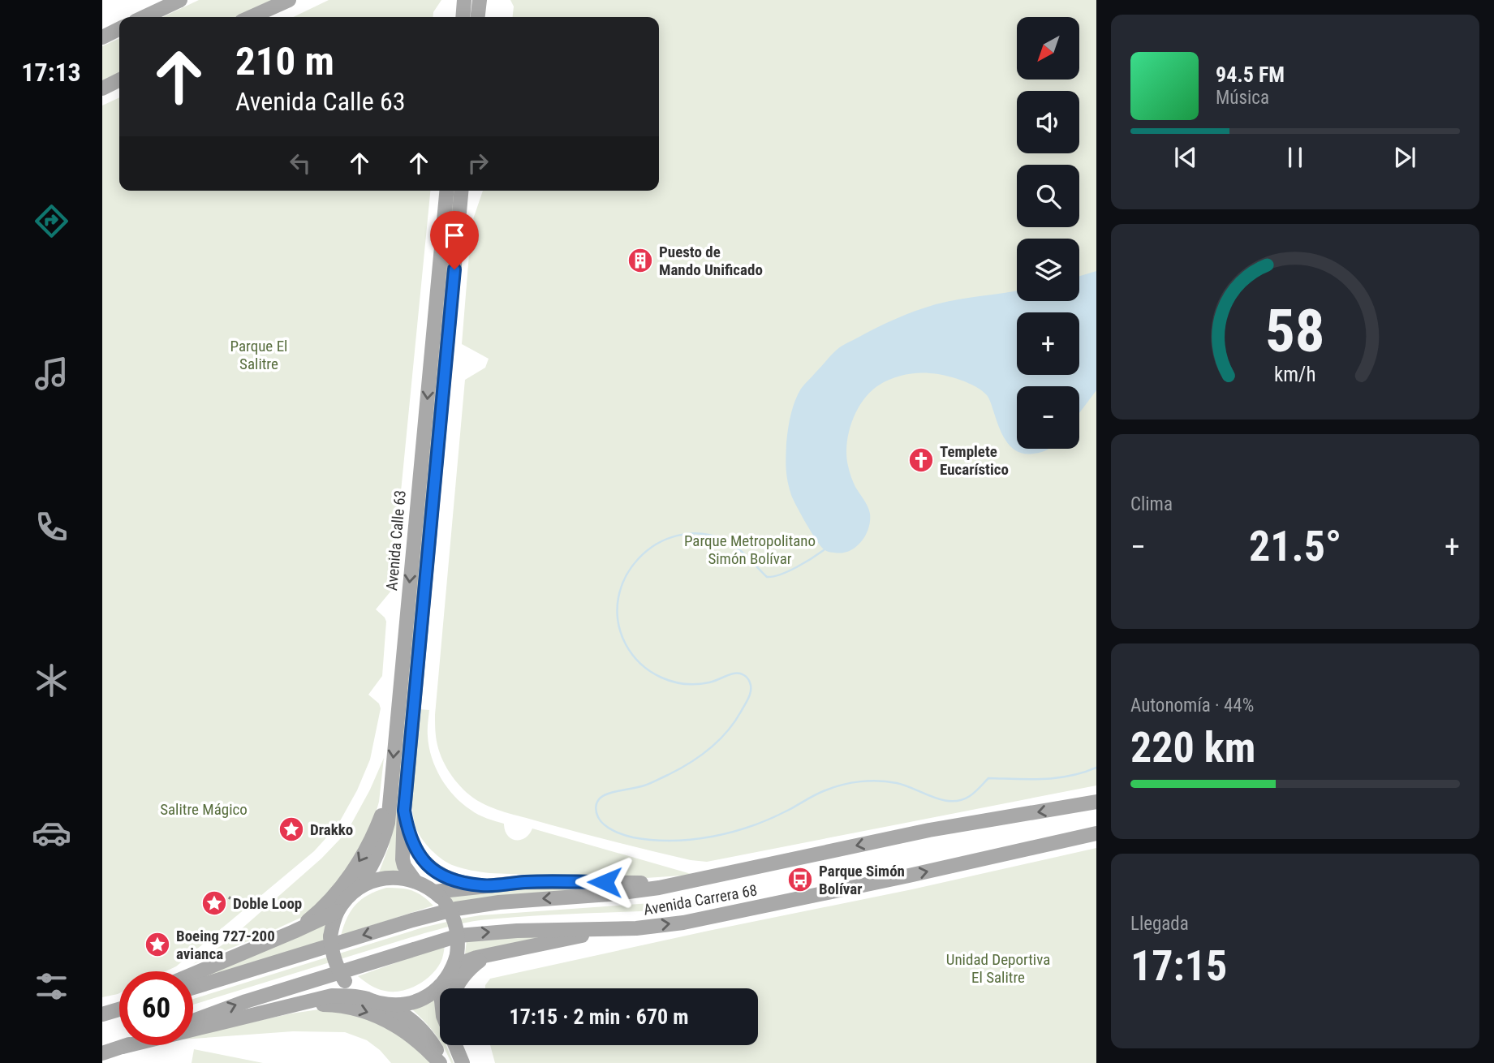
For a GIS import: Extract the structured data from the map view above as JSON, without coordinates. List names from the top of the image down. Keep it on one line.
{"streets":{"main road":["Avenida Calle 63","Avenida Carrera 68"]},"parks":["Parque El Salitre","Parque Metropolitano Simón Bolívar","Salitre Mágico","Unidad Deportiva El Salitre"],"places":{"building":["Puesto de Mando Unificado"],"church":["Templete Eucarístico"],"place":["Drakko","Doble Loop","Boeing 727-200 avianca"],"bus stop":["Parque Simón Bolívar"]},"north":"bottom left","page":{"tabs":"17:13","map_buttons":["+","−"],"turn":["210 m","Avenida Calle 63"],"song":["94.5 FM","Música"],"tile":["Clima",["Autonomía · 44%","220 km"],["Llegada","17:15"]],"heat":["−","21.5°","+"],"limit":"60","trip":"17:15 · 2 min · 670 m","gauge":["58","km/h"]}}
